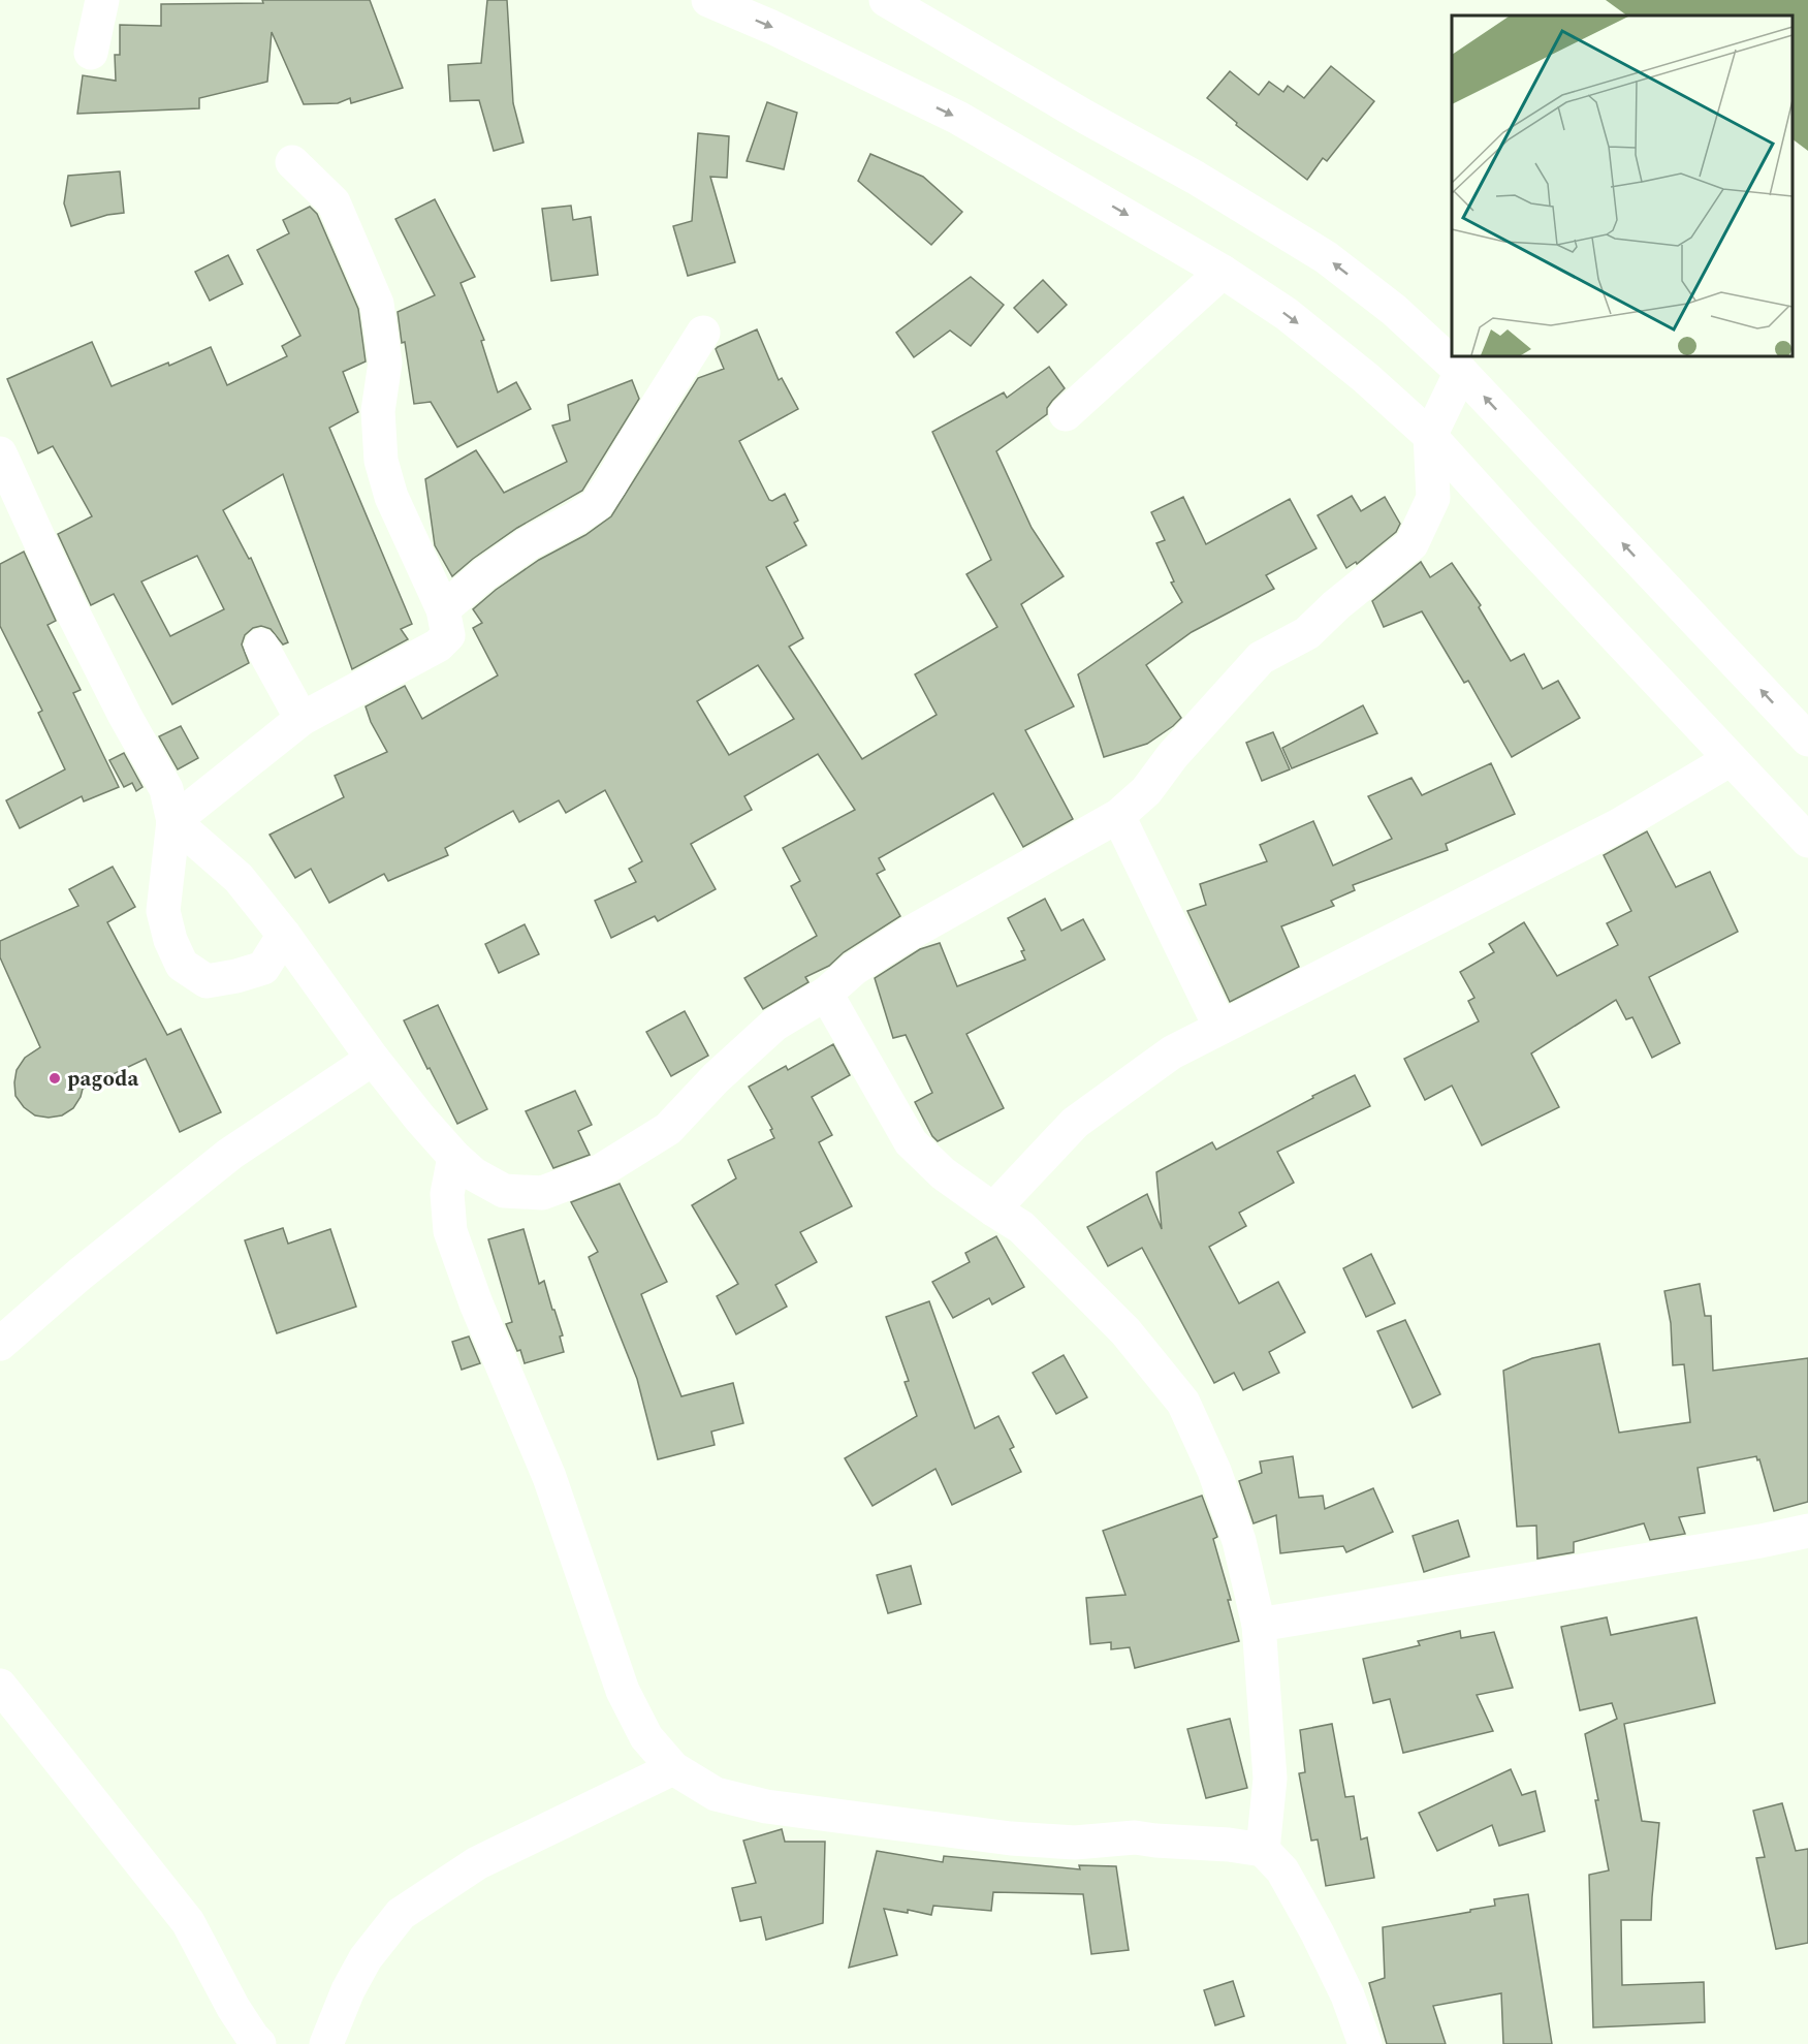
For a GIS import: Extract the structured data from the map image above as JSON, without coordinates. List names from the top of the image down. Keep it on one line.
{"places":["pagoda"]}
